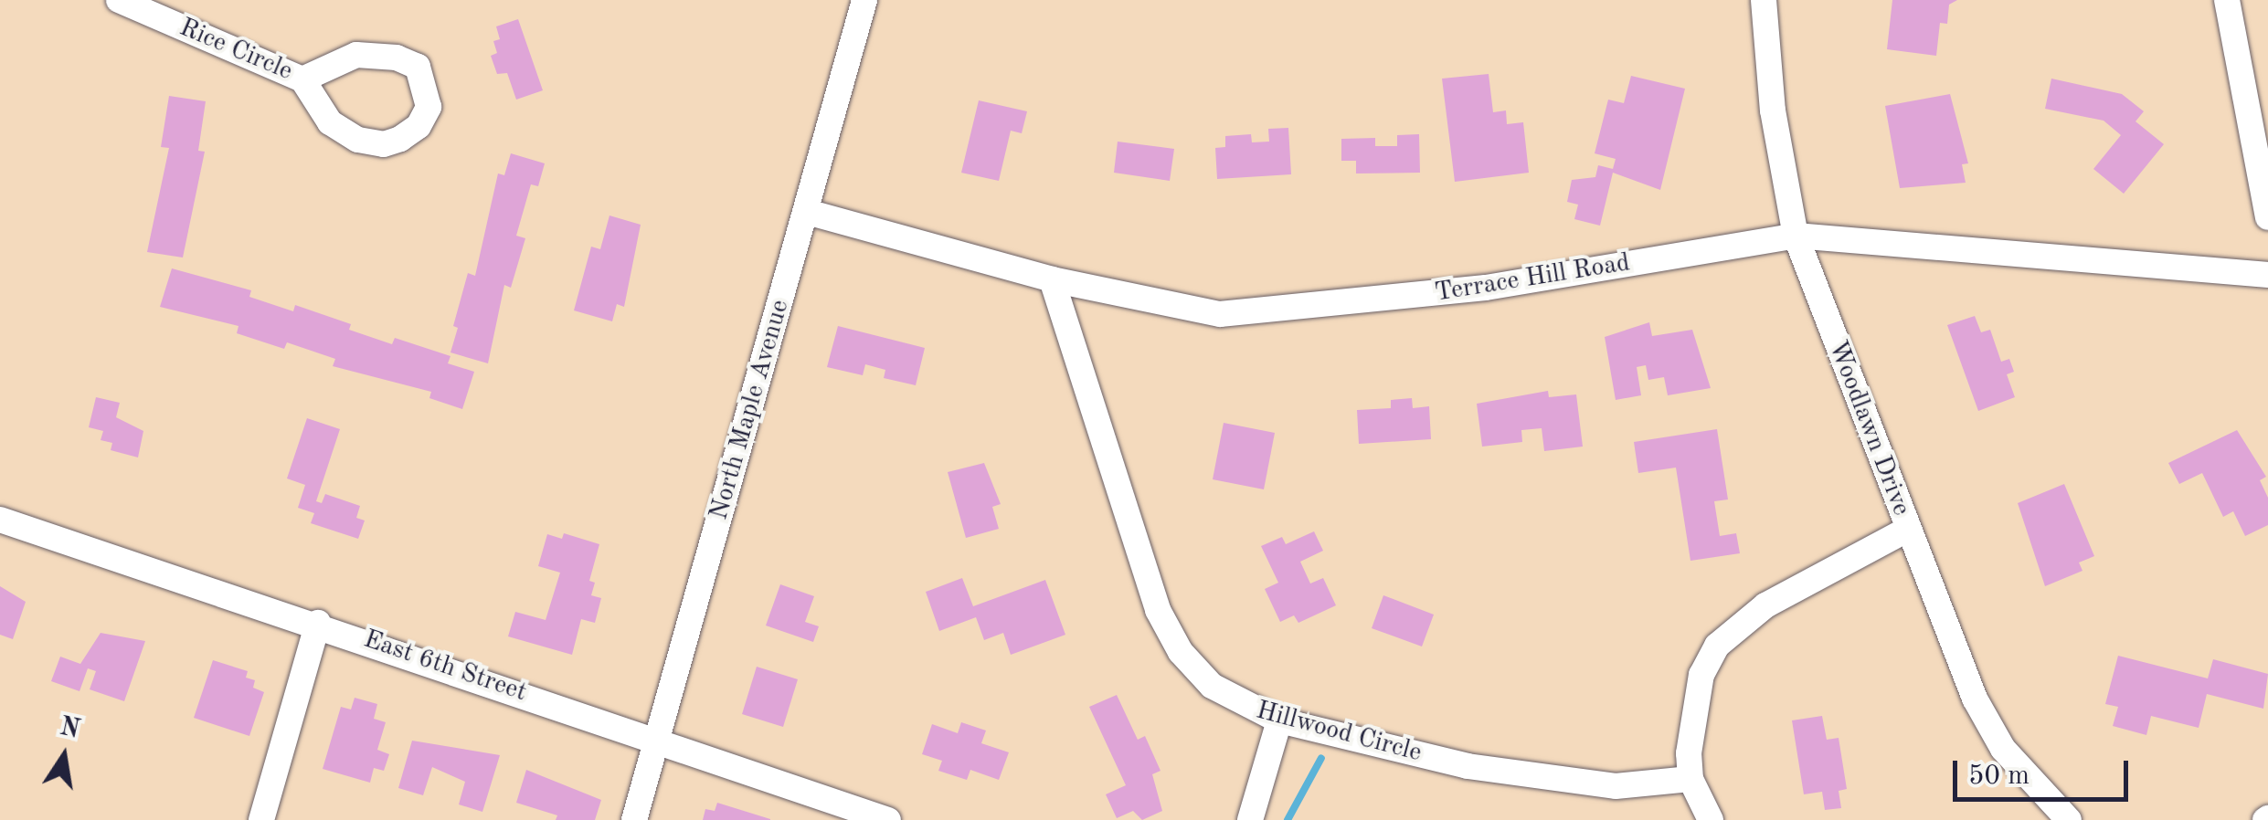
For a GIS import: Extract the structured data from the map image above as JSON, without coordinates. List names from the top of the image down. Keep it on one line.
{"streets":{"street":["Rice Circle","Terrace Hill Road","North Maple Avenue","Woodlawn Drive","East 6th Street","Hillwood Circle"]},"crossings":[["Terrace Hill Road","North Maple Avenue"],["Terrace Hill Road","Woodlawn Drive"],["Terrace Hill Road","Hillwood Circle"],["North Maple Avenue","East 6th Street"]],"scale_bar":"50 m","north":"top"}
